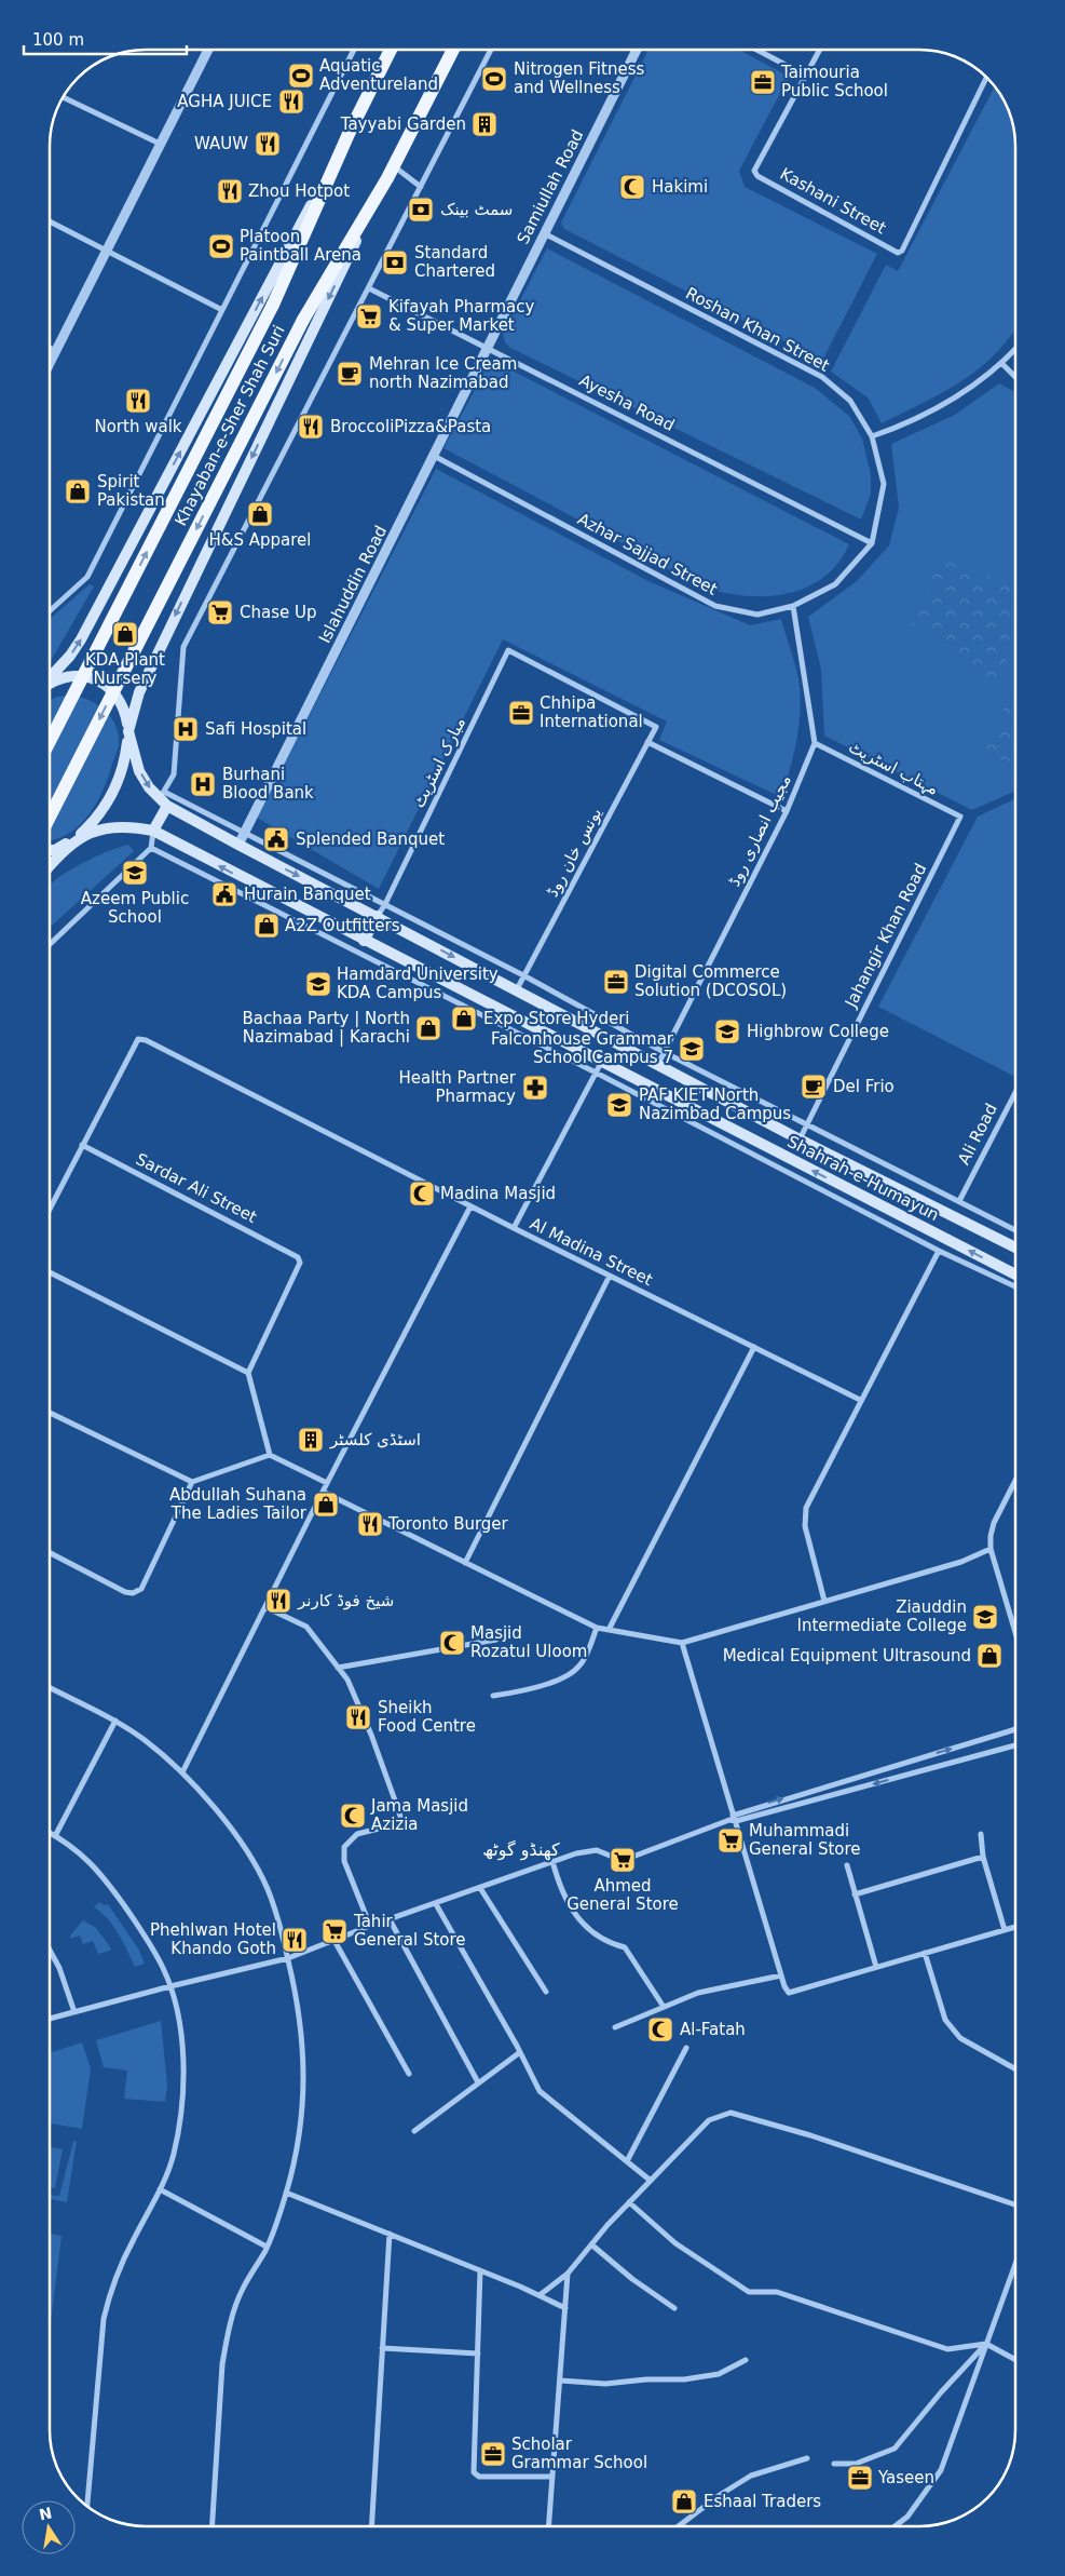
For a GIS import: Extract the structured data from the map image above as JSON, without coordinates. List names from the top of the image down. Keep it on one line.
{"streets":{"main road":["Khayaban-e-Sher Shah Suri","Shahrah-e-Humayun"],"street":["Samiullah Road","Kashani Street","Roshan Khan Street","Ayesha Road","Azhar Sajjad Street","Islahuddin Road","مبارک اسٹریٹ","مہتاب اسٹریٹ","مجیب انصاری روڈ","یونس خان روڈ","Jahangir Khan Road","Ali Road","Sardar Ali Street","Al Madina Street"]},"crossings":[["Samiullah Road","Roshan Khan Street"],["Samiullah Road","Ayesha Road"],["Samiullah Road","Islahuddin Road"],["Roshan Khan Street","Ayesha Road"],["Roshan Khan Street","Azhar Sajjad Street"],["Ayesha Road","Azhar Sajjad Street"],["Ayesha Road","Islahuddin Road"],["Azhar Sajjad Street","Islahuddin Road"],["Islahuddin Road","Shahrah-e-Humayun"],["مبارک اسٹریٹ","یونس خان روڈ"],["مبارک اسٹریٹ","Shahrah-e-Humayun"],["مہتاب اسٹریٹ","مجیب انصاری روڈ"],["مہتاب اسٹریٹ","Jahangir Khan Road"],["مجیب انصاری روڈ","Shahrah-e-Humayun"],["یونس خان روڈ","Shahrah-e-Humayun"],["Jahangir Khan Road","Shahrah-e-Humayun"],["Sardar Ali Street","Al Madina Street"]],"districts":["کھنڈو گوٹھ"],"places":{"sports":["Aquatic Adventureland","Nitrogen Fitness and Wellness","Platoon Paintball Arena"],"office":["Taimouria Public School","Chhipa International","Digital Commerce Solution (DCOSOL)","Scholar Grammar School","Yaseen"],"restaurant":["AGHA JUICE","WAUW","Zhou Hotpot","North walk","BroccoliPizza&Pasta","Toronto Burger","شیخ فوڈ کارنر","Sheikh Food Centre","Phehlwan Hotel Khando Goth"],"building":["Tayyabi Garden","اسٹڈی کلسٹر"],"mosque":["Hakimi","Madina Masjid","Masjid Rozatul Uloom","Jama Masjid Azizia","Al-Fatah"],"bank":["سمٹ بینک","Standard Chartered"],"supermarket":["Kifayah Pharmacy & Super Market","Chase Up","Muhammadi General Store","Ahmed General Store","Tahir General Store"],"cafe":["Mehran Ice Cream north Nazimabad","Del Frio"],"shop":["Spirit Pakistan","H&S Apparel","KDA Plant Nursery","A2Z Outfitters","Expo Store Hyderi","Bachaa Party | North Nazimabad | Karachi","Abdullah Suhana The Ladies Tailor","Medical Equipment Ultrasound","Eshaal Traders"],"hospital":["Safi Hospital","Burhani Blood Bank"],"public building":["Splended Banquet","Hurain Banquet"],"school or university":["Azeem Public School","Hamdard University KDA Campus","Highbrow College","Falconhouse Grammar School Campus 7","PAF KIET North Nazimbad Campus","Ziauddin Intermediate College"],"pharmacy":["Health Partner Pharmacy"]},"scale_bar":"100 m","north":"top"}
